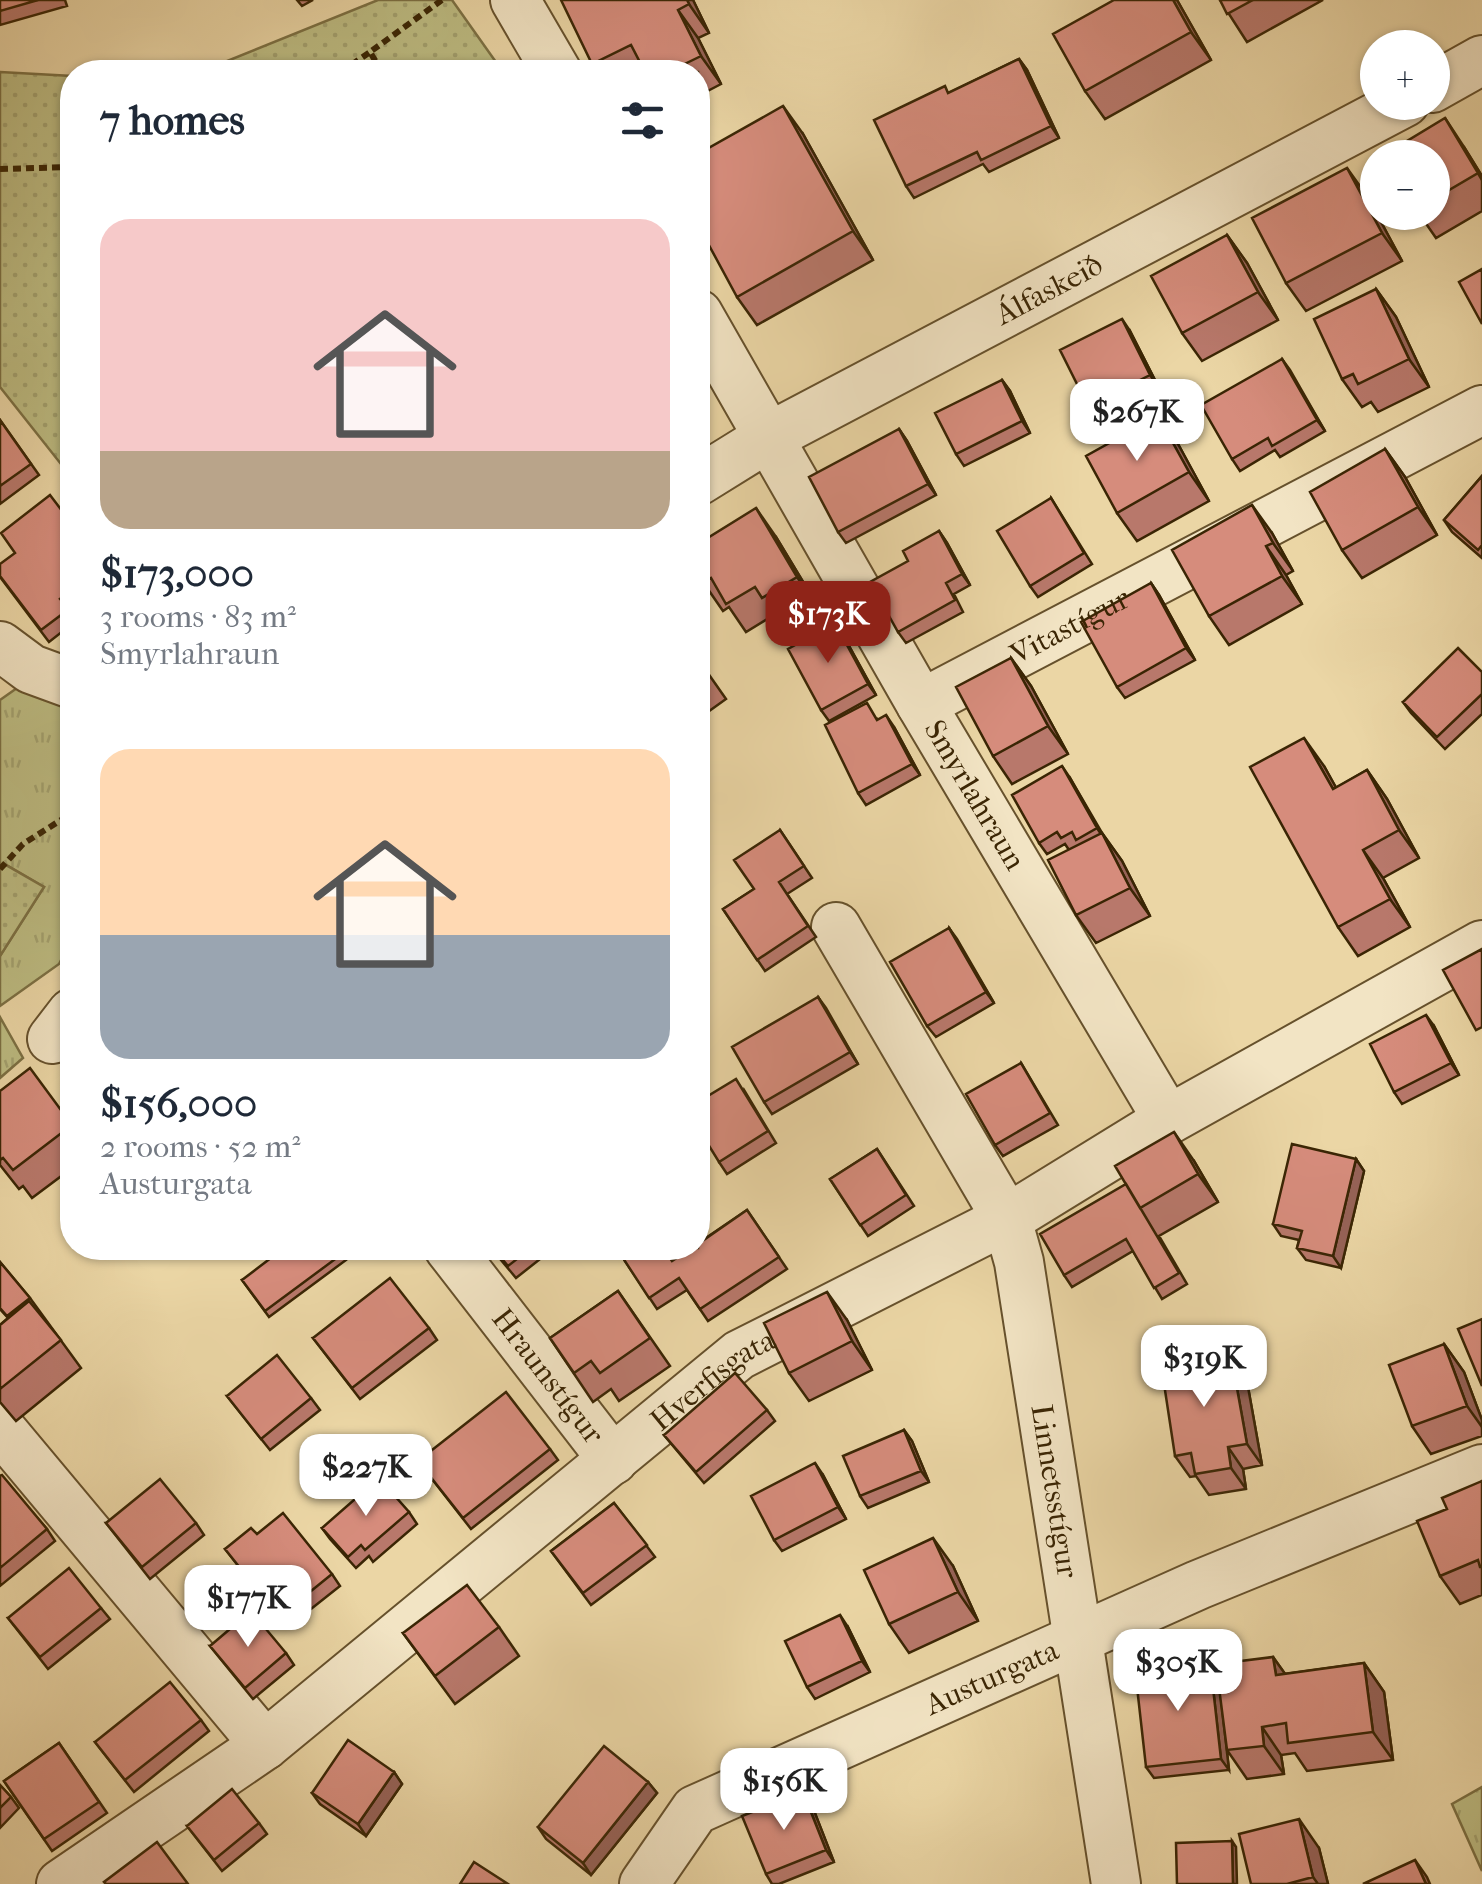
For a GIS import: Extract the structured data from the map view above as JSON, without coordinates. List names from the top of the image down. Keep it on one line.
{"streets":{"street":["Álfaskeið","Vitastígur","Smyrlahraun","Hraunstígur","Hverfisgata","Linnetsstígur","Austurgata"]},"crossings":[["Álfaskeið","Smyrlahraun"],["Vitastígur","Smyrlahraun"],["Smyrlahraun","Hverfisgata"],["Hraunstígur","Hverfisgata"],["Hverfisgata","Linnetsstígur"],["Linnetsstígur","Austurgata"]],"page":{"map_buttons":["+","−"],"heading":"7 homes","list":[{"name":"$173,000","note":"3 rooms · 83 m² · Smyrlahraun"},{"name":"$156,000","note":"2 rooms · 52 m² · Austurgata"}],"price":["$267K","$173K","$319K","$227K","$177K","$305K","$156K"]}}
